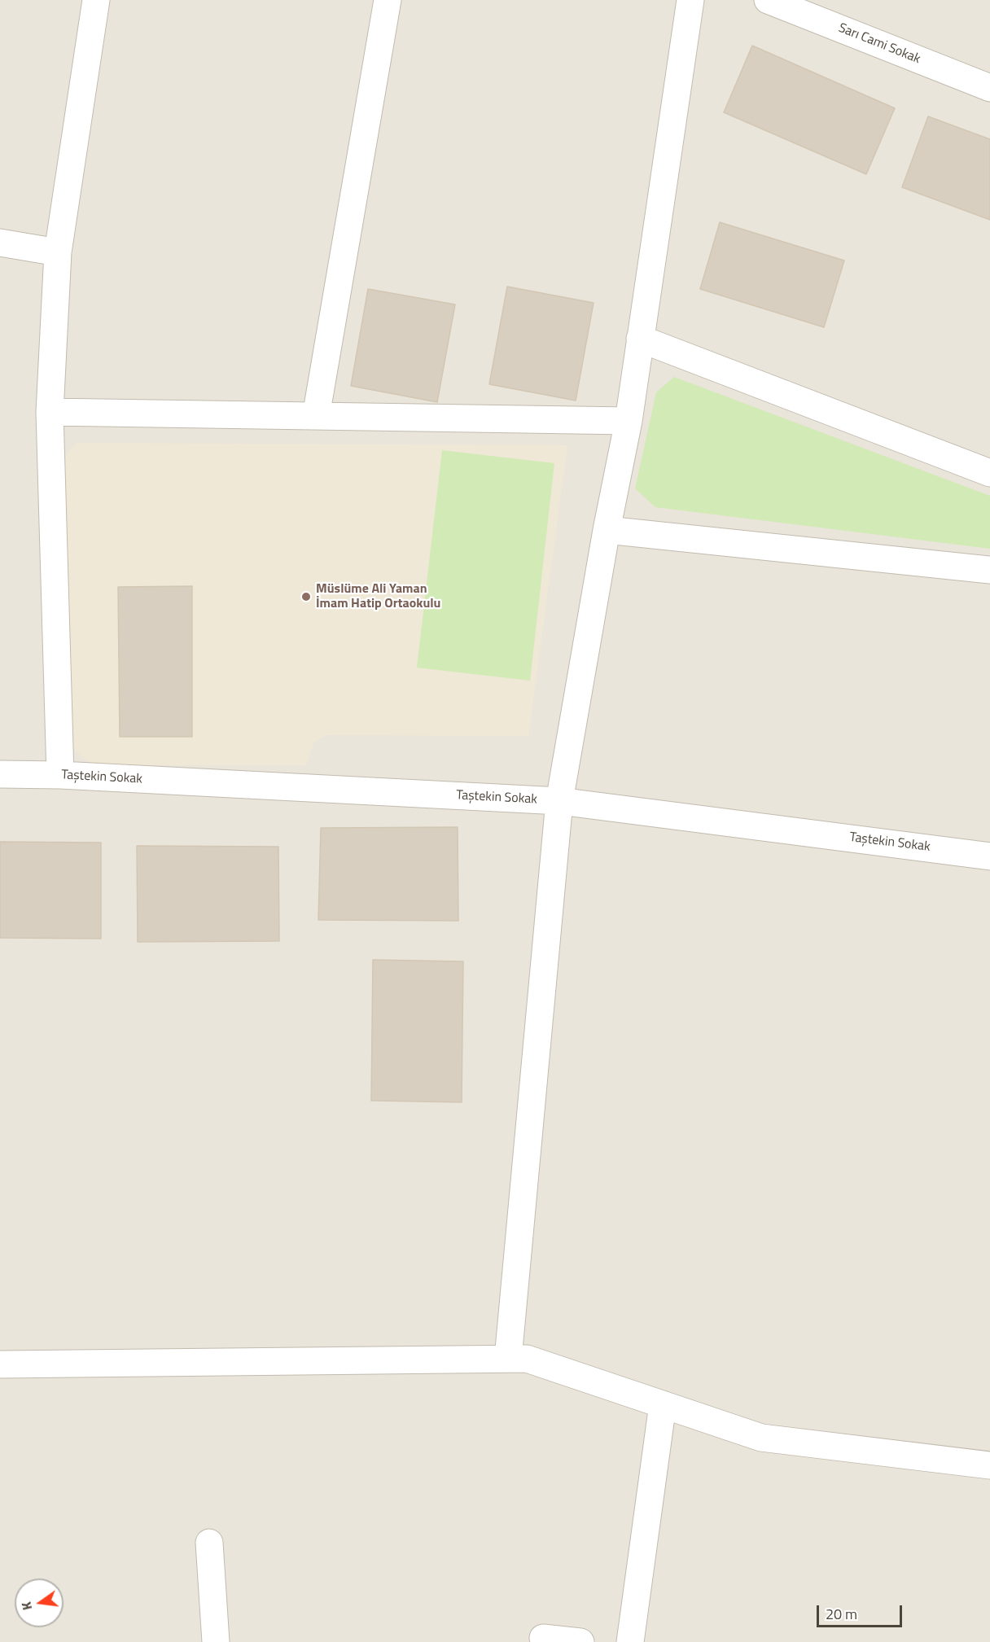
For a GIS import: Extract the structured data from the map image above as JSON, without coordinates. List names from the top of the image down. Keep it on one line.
{"streets":{"street":["Sarı Cami Sokak","Taştekin Sokak"]},"places":["Müslüme Ali Yaman İmam Hatip Ortaokulu"],"scale_bar":"20 m","north":"left"}
